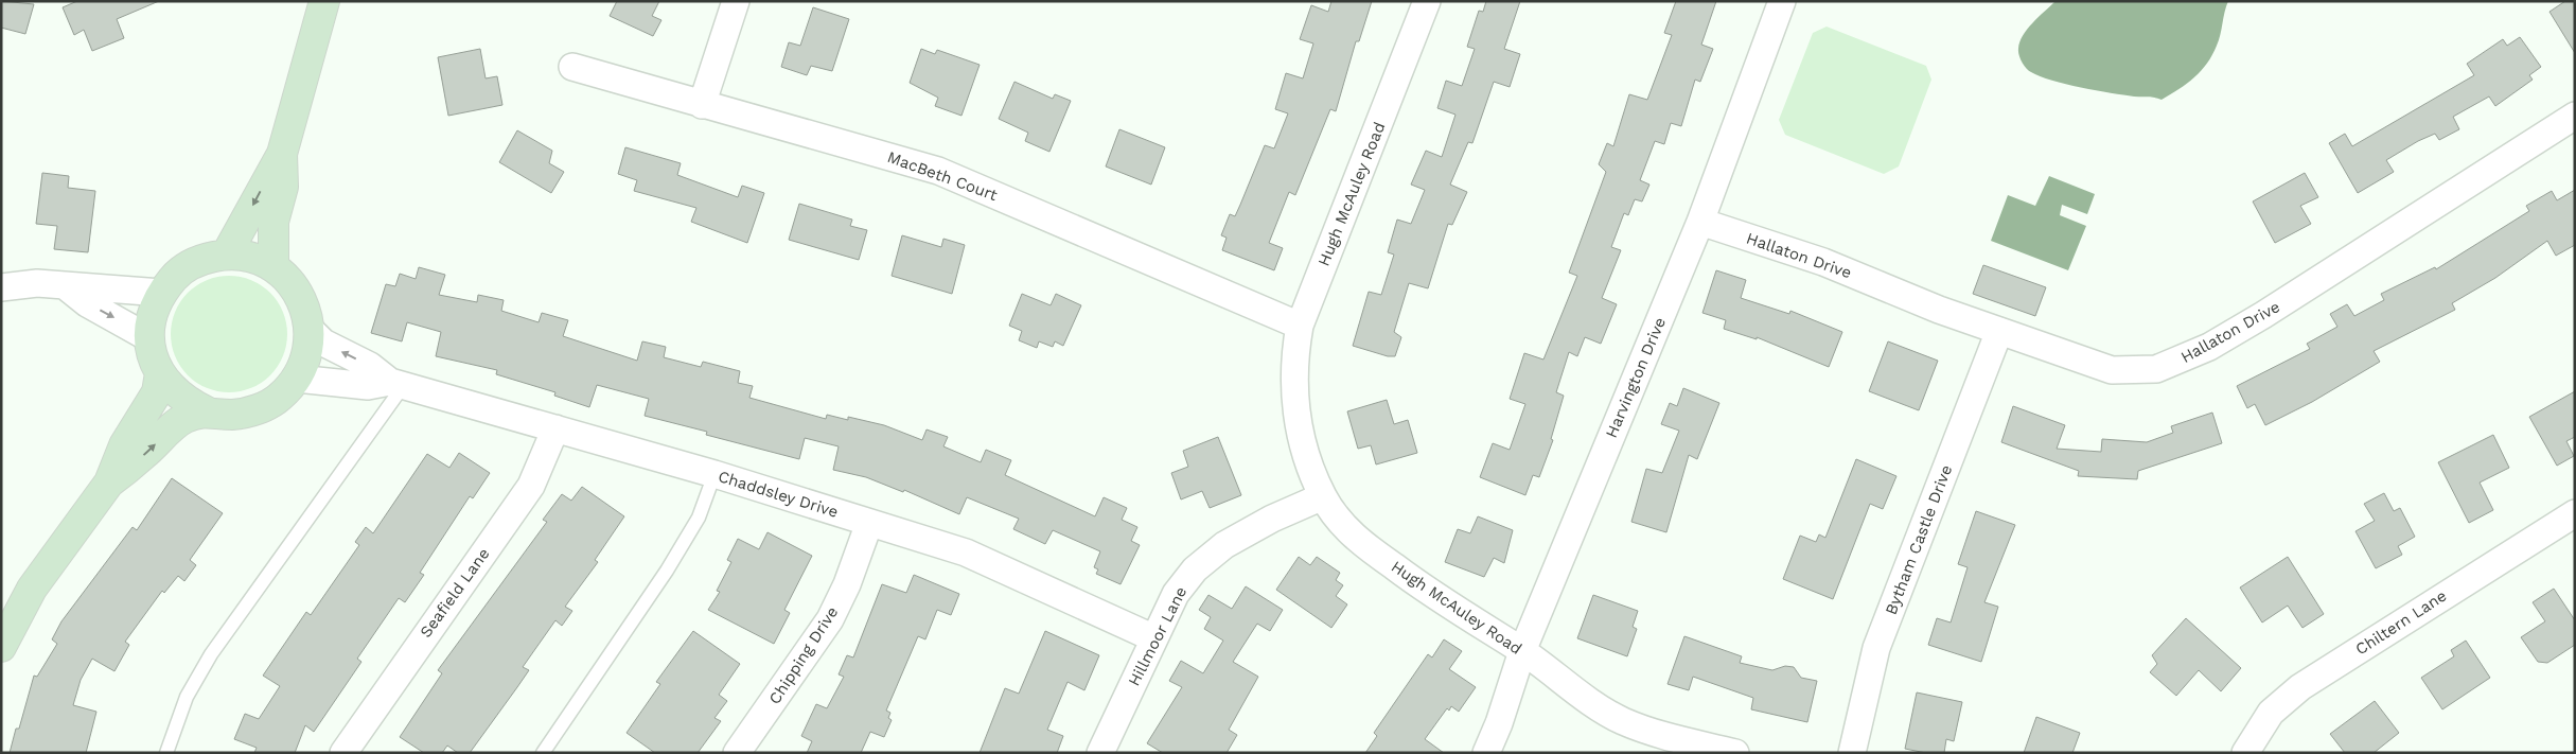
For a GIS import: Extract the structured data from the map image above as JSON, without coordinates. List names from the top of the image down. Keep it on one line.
{"streets":{"street":["MacBeth Court","Hugh McAuley Road","Hallaton Drive","Harvington Drive","Chaddsley Drive","Bytham Castle Drive","Seafield Lane","Chiltern Lane","Hillmoor Lane","Chipping Drive"]},"crossings":[["MacBeth Court","Hugh McAuley Road"],["Hugh McAuley Road","Harvington Drive"],["Hugh McAuley Road","Hillmoor Lane"],["Hallaton Drive","Harvington Drive"],["Hallaton Drive","Bytham Castle Drive"],["Chaddsley Drive","Seafield Lane"],["Chaddsley Drive","Hillmoor Lane"],["Chaddsley Drive","Chipping Drive"]]}
